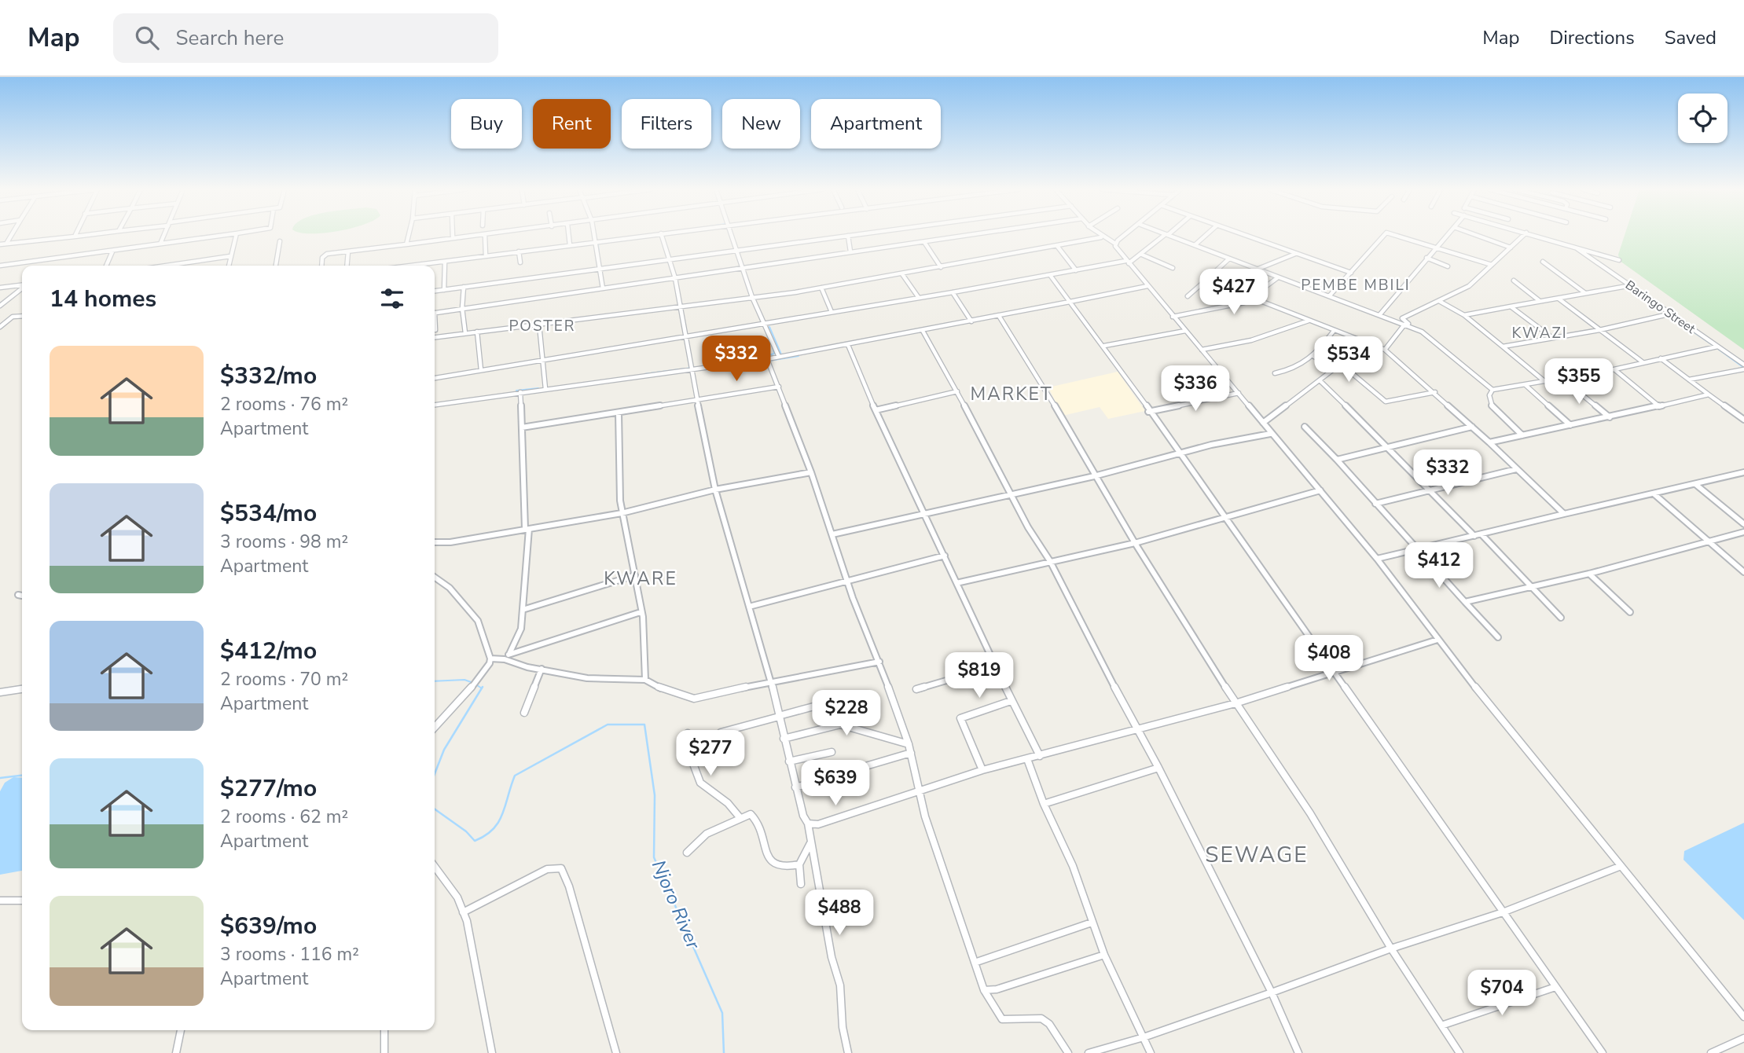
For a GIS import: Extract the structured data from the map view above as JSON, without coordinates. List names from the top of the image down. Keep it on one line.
{"streets":{"street":["Baringo Street"]},"districts":["PEMBE MBILI","POSTER","KWAZI","MARKET","KWARE","SEWAGE"],"water":["Njoro River"],"page":{"header":"Map","search":"Search here","nav":["Map","Directions","Saved"],"chip":["Buy","Rent","Filters","New","Apartment"],"heading":"14 homes","price":["$427","$332","$534","$355","$336","$332","$412","$408","$819","$228","$277","$639","$488","$704"],"list":[{"name":"$332/mo","note":"2 rooms · 76 m² · Apartment"},{"name":"$534/mo","note":"3 rooms · 98 m² · Apartment"},{"name":"$412/mo","note":"2 rooms · 70 m² · Apartment"},{"name":"$277/mo","note":"2 rooms · 62 m² · Apartment"},{"name":"$639/mo","note":"3 rooms · 116 m² · Apartment"}]}}
